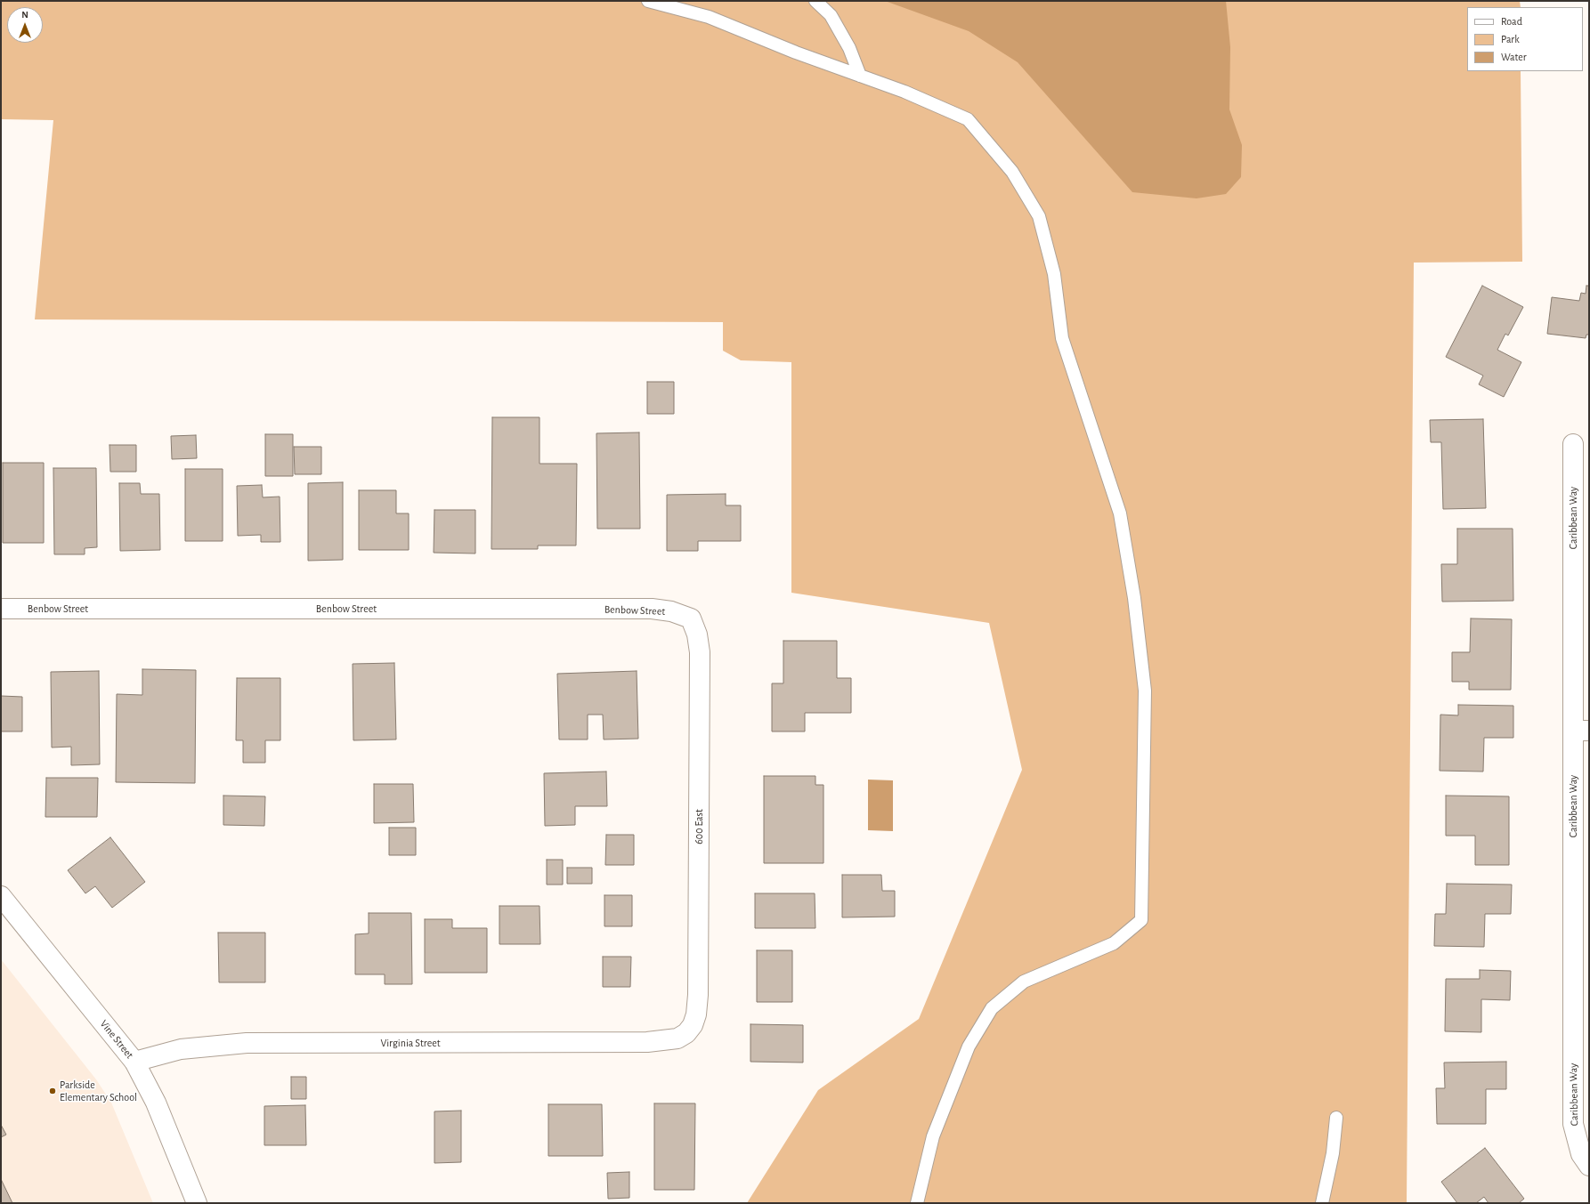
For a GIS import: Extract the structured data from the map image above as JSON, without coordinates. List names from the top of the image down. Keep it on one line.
{"streets":{"street":["Caribbean Way","Benbow Street","600 East","Vine Street","Virginia Street"]},"crossings":[["Benbow Street","600 East"],["600 East","Virginia Street"],["Vine Street","Virginia Street"]],"places":["Parkside Elementary School"],"legend":["Road","Park","Water"],"north":"top"}
